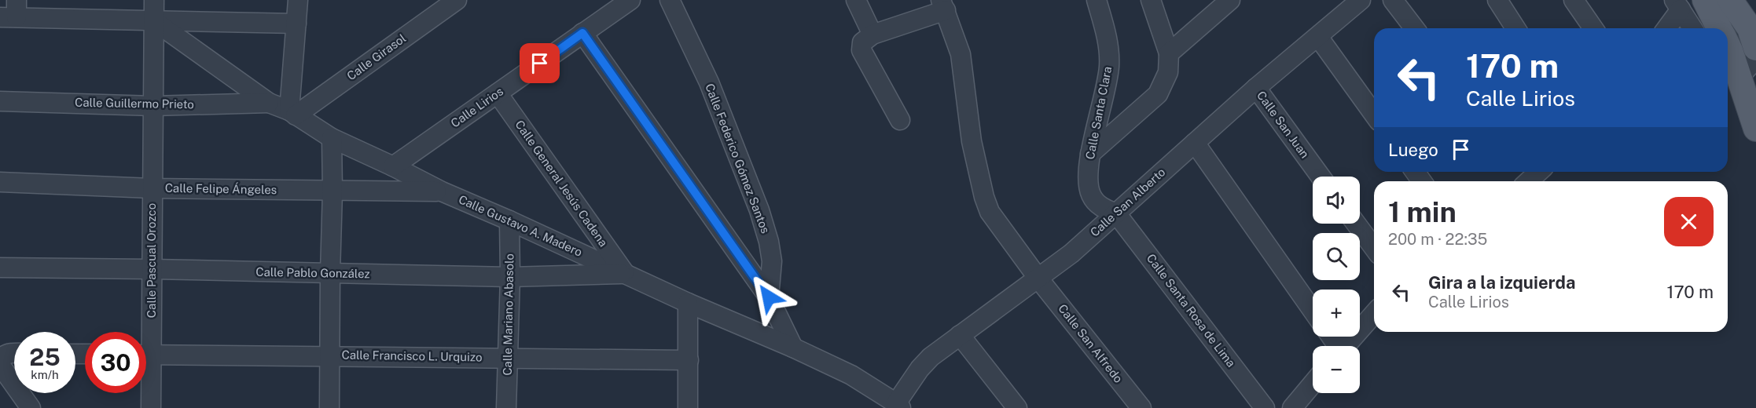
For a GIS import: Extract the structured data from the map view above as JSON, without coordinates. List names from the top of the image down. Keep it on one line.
{"streets":{"street":["Calle Girasol","Calle Guillermo Prieto","Calle Lirios","Calle Santa Clara","Calle San Juan","Calle Federico Gómez Santos","Calle General Jesús Cadena","Calle Felipe Ángeles","Calle San Alberto","Calle Gustavo A. Madero","Calle Pascual Orozco","Calle Pablo González","Calle Santa Rosa de Lima","Calle Mariano Abasolo","Calle San Alfredo","Calle Francisco L. Urquizo"]},"crossings":[["Calle Girasol","Calle Gustavo A. Madero"],["Calle Guillermo Prieto","Calle Gustavo A. Madero"],["Calle Guillermo Prieto","Calle Pascual Orozco"],["Calle Lirios","Calle General Jesús Cadena"],["Calle Lirios","Calle Gustavo A. Madero"],["Calle Santa Clara","Calle San Alberto"],["Calle Santa Clara","Calle Santa Rosa de Lima"],["Calle San Juan","Calle San Alberto"],["Calle General Jesús Cadena","Calle Gustavo A. Madero"],["Calle General Jesús Cadena","Calle Pablo González"],["Calle Felipe Ángeles","Calle Gustavo A. Madero"],["Calle Felipe Ángeles","Calle Pascual Orozco"],["Calle San Alberto","Calle Gustavo A. Madero"],["Calle San Alberto","Calle Santa Rosa de Lima"],["Calle San Alberto","Calle San Alfredo"],["Calle Gustavo A. Madero","Calle Pascual Orozco"],["Calle Gustavo A. Madero","Calle Pablo González"],["Calle Gustavo A. Madero","Calle Mariano Abasolo"],["Calle Pascual Orozco","Calle Pablo González"],["Calle Pablo González","Calle Mariano Abasolo"],["Calle Mariano Abasolo","Calle Francisco L. Urquizo"]],"page":{"turn":["170 m","Calle Lirios"],"then":"Luego","map_buttons":["+","−"],"heading":["1 min","200 m · 22:35"],"list":[{"name":"Gira a la izquierda","note":"Calle Lirios","value":"170 m"}],"speed":"25 km/h","limit":"30"}}
